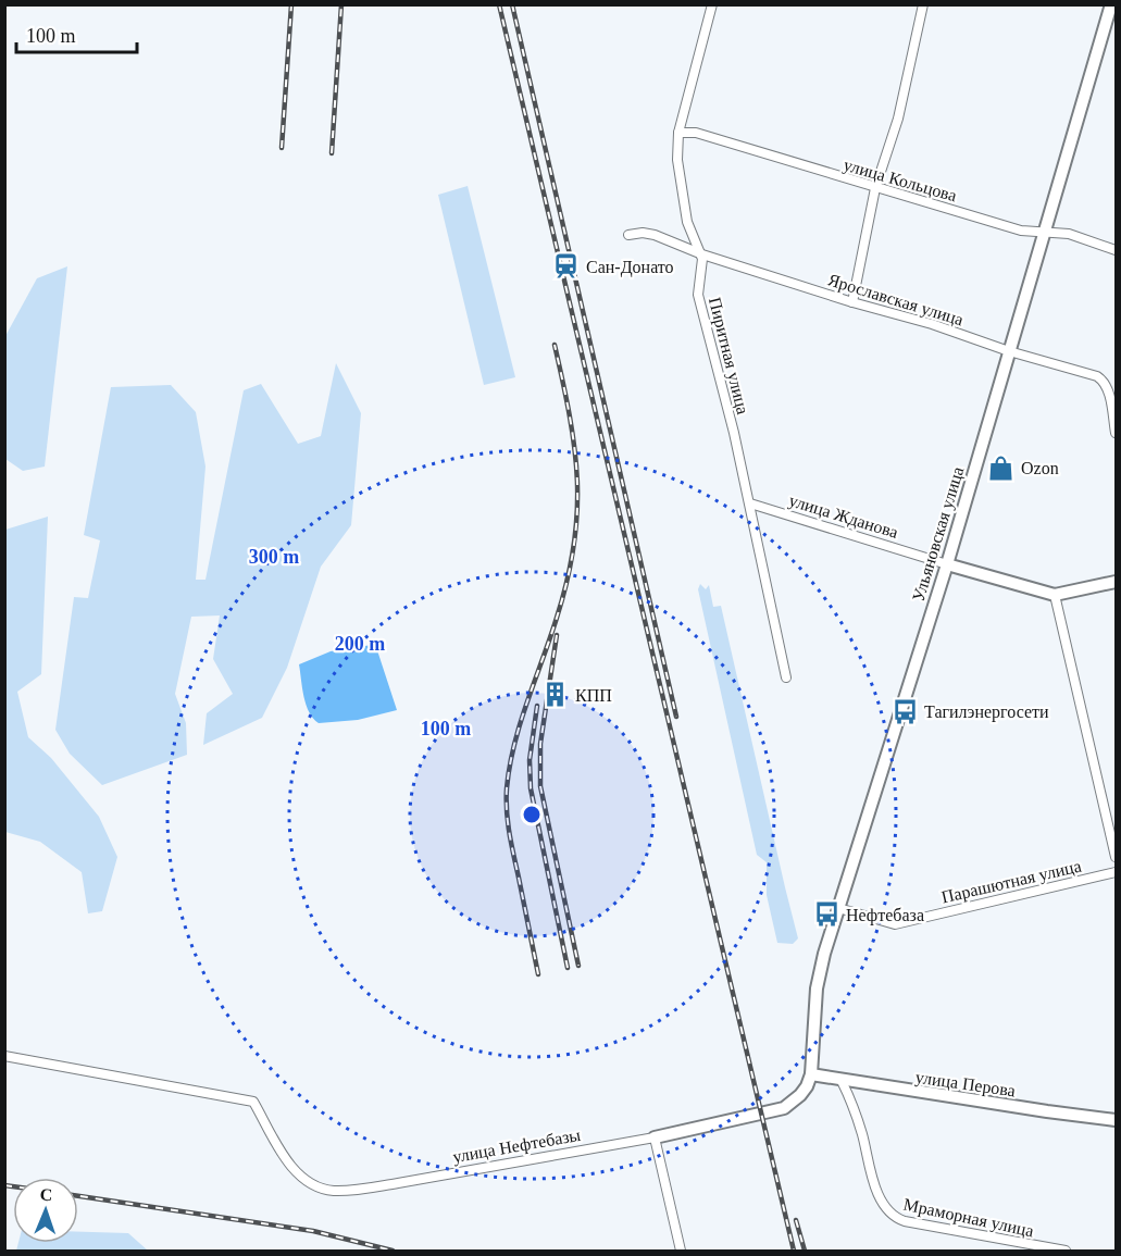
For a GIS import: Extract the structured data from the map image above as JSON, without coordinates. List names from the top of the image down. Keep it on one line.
{"streets":{"main road":["улица Жданова","Ульяновская улица","улица Перова","улица Нефтебазы"],"street":["улица Кольцова","Ярославская улица","Пиритная улица","Парашютная улица","Мраморная улица"]},"crossings":[["улица Кольцова","Ульяновская улица"],["Ярославская улица","Пиритная улица"],["Ярославская улица","Ульяновская улица"],["Пиритная улица","улица Жданова"],["улица Жданова","Ульяновская улица"],["Ульяновская улица","Парашютная улица"],["Ульяновская улица","улица Перова"],["Ульяновская улица","улица Нефтебазы"],["улица Перова","улица Нефтебазы"],["улица Перова","Мраморная улица"]],"places":{"station":["Сан-Донато"],"shop":["Ozon"],"building":["КПП"],"bus stop":["Тагилэнергосети","Нефтебаза"]},"scale_bar":"100 m","north":"top","rings":["300 m","200 m","100 m"]}
